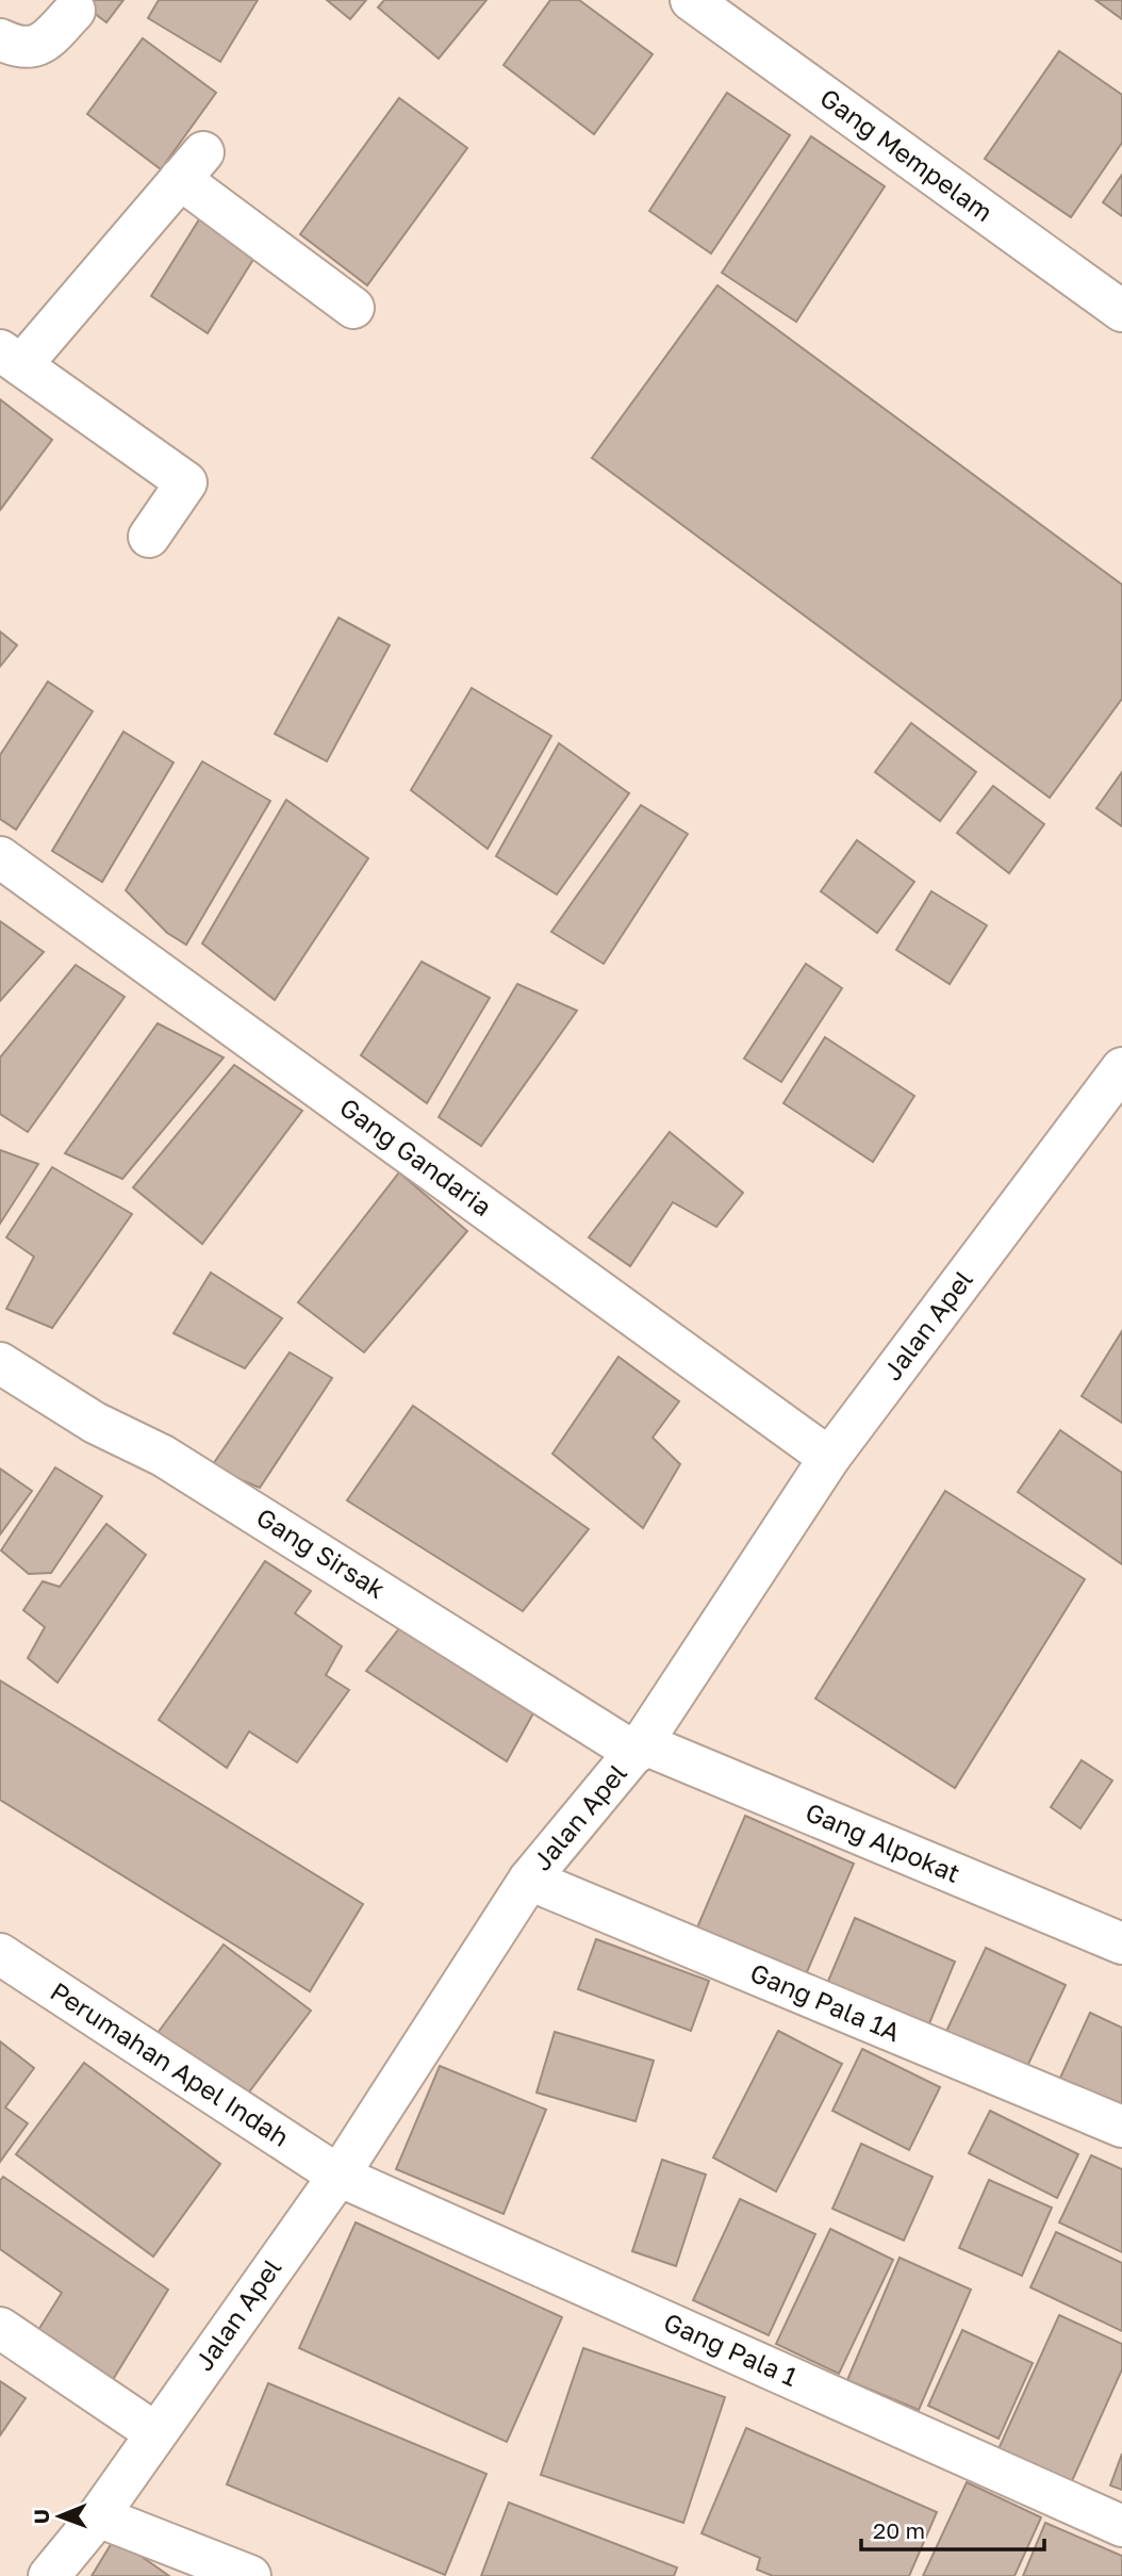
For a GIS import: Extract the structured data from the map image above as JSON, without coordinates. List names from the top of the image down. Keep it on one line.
{"streets":{"street":["Gang Mempelam","Gang Gandaria","Jalan Apel","Gang Sirsak","Gang Alpokat","Gang Pala 1A","Perumahan Apel Indah","Gang Pala 1"]},"crossings":[["Gang Gandaria","Jalan Apel"],["Jalan Apel","Gang Sirsak"],["Jalan Apel","Gang Alpokat"],["Jalan Apel","Gang Pala 1A"],["Jalan Apel","Perumahan Apel Indah"],["Jalan Apel","Gang Pala 1"],["Gang Sirsak","Gang Alpokat"],["Perumahan Apel Indah","Gang Pala 1"]],"scale_bar":"20 m","north":"left"}
